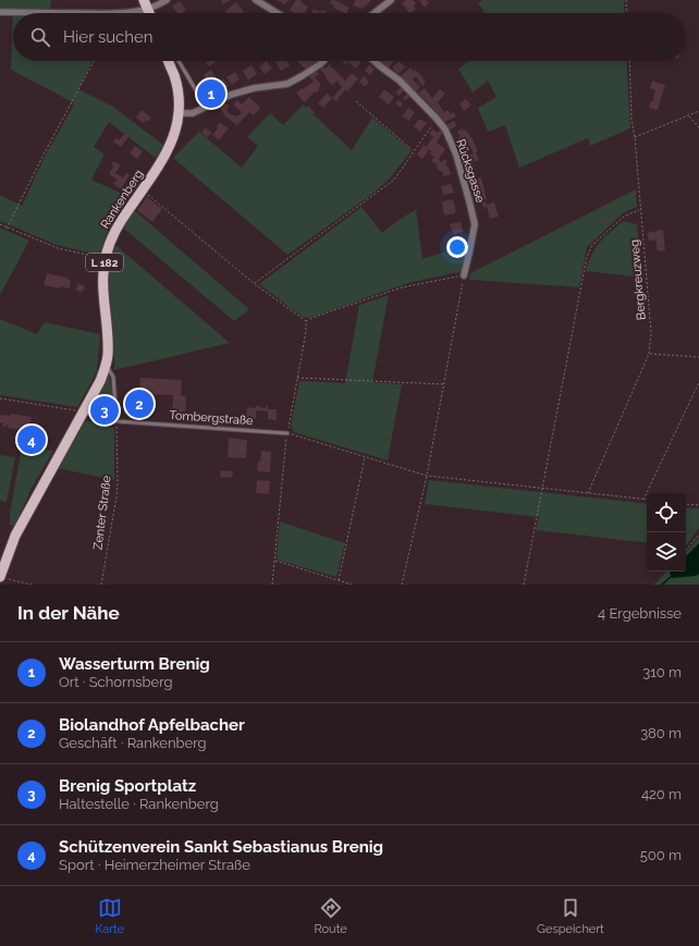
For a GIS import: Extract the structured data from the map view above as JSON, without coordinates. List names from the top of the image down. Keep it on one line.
{"streets":{"main road":["Rankenberg","L 182"],"street":["Rücksgasse"],"lane":["Tombergstraße"],"path":["Bergkreuzweg","Zenter Straße"]},"crossings":[["Rankenberg","L 182"],["Rankenberg","Tombergstraße"],["L 182","Tombergstraße"],["Tombergstraße","Zenter Straße"]],"page":{"search":"Hier suchen","pins":["1","2","3","4"],"heading":["In der Nähe","4 Ergebnisse"],"list":[{"mark":"1","name":"Wasserturm Brenig","note":"Ort · Schornsberg","value":"310 m"},{"mark":"2","name":"Biolandhof Apfelbacher","note":"Geschäft · Rankenberg","value":"380 m"},{"mark":"3","name":"Brenig Sportplatz","note":"Haltestelle · Rankenberg","value":"420 m"},{"mark":"4","name":"Schützenverein Sankt Sebastianus Brenig","note":"Sport · Heimerzheimer Straße","value":"500 m"}],"nav":["Karte","Route","Gespeichert"]}}
